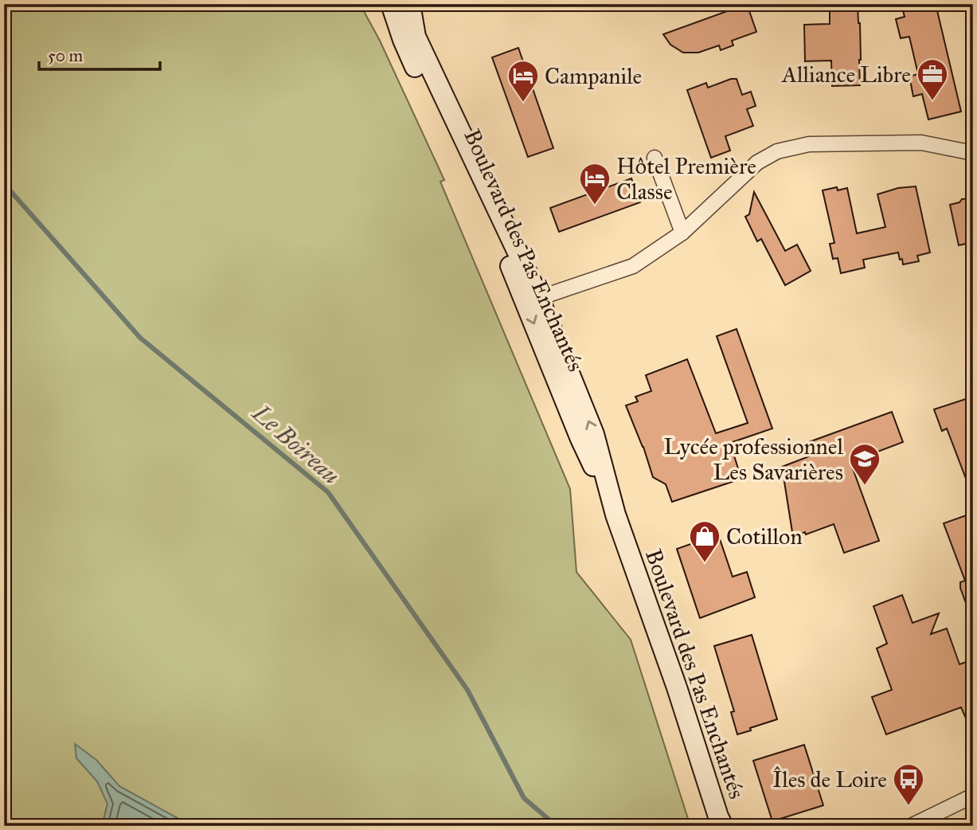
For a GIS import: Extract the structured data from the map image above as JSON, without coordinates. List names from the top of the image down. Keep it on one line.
{"streets":{"main road":["Boulevard des Pas Enchantés"]},"water":["Le Boireau"],"places":{"office":["Alliance Libre"],"hotel":["Campanile","Hôtel Première Classe"],"school or university":["Lycée professionnel Les Savarières"],"shop":["Cotillon"],"bus stop":["Îles de Loire"]},"scale_bar":"50 m"}
